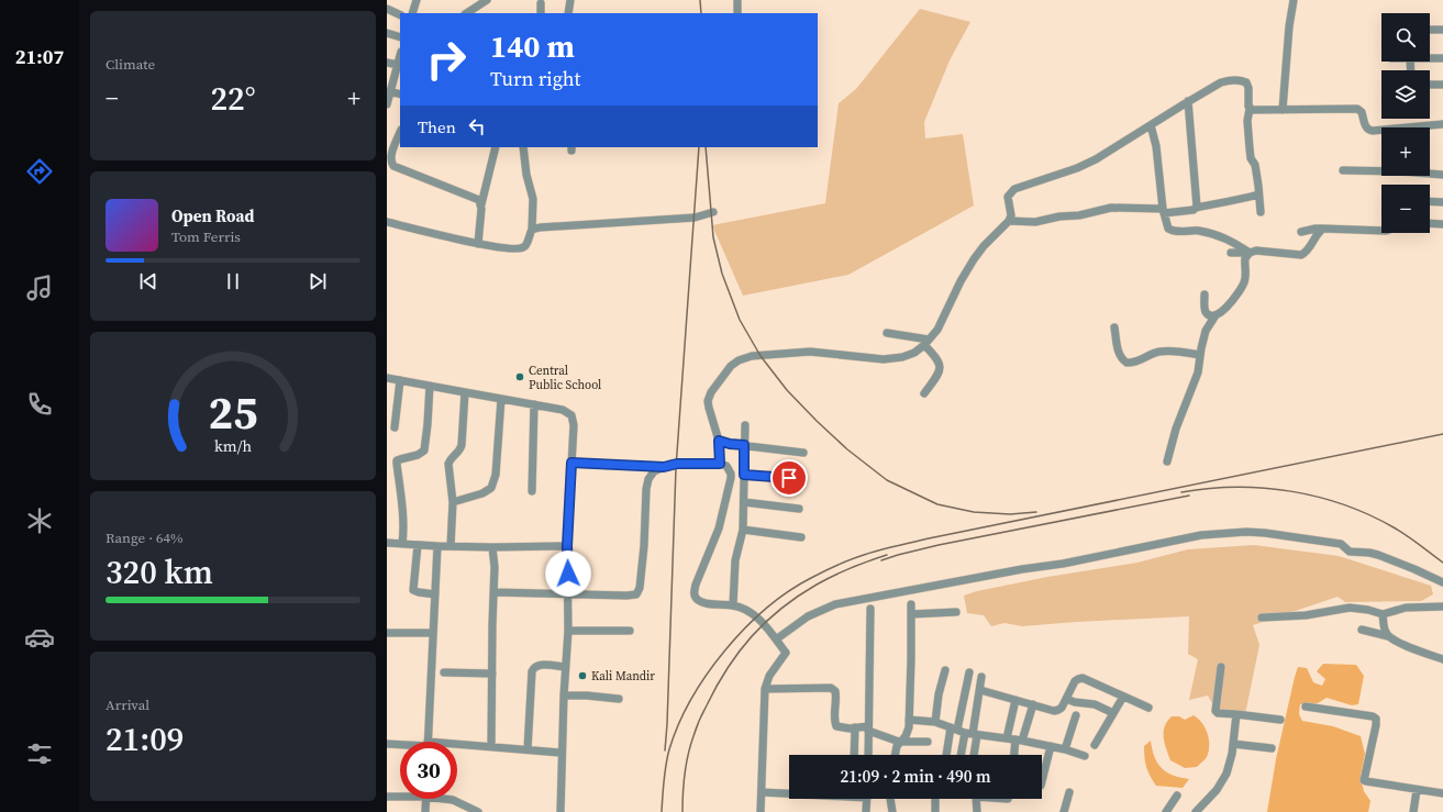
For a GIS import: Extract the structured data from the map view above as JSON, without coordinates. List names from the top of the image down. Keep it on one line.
{"places":["Central Public School","Kali Mandir"],"page":{"tabs":"21:07","tile":["Climate",["Range · 64%","320 km"],["Arrival","21:09"]],"map_buttons":["+","−"],"turn":["140 m","Turn right"],"heat":["−","22°","+"],"then":"Then","song":["Open Road","Tom Ferris"],"limit":"30","trip":"21:09 · 2 min · 490 m","gauge":["25","km/h"]}}
